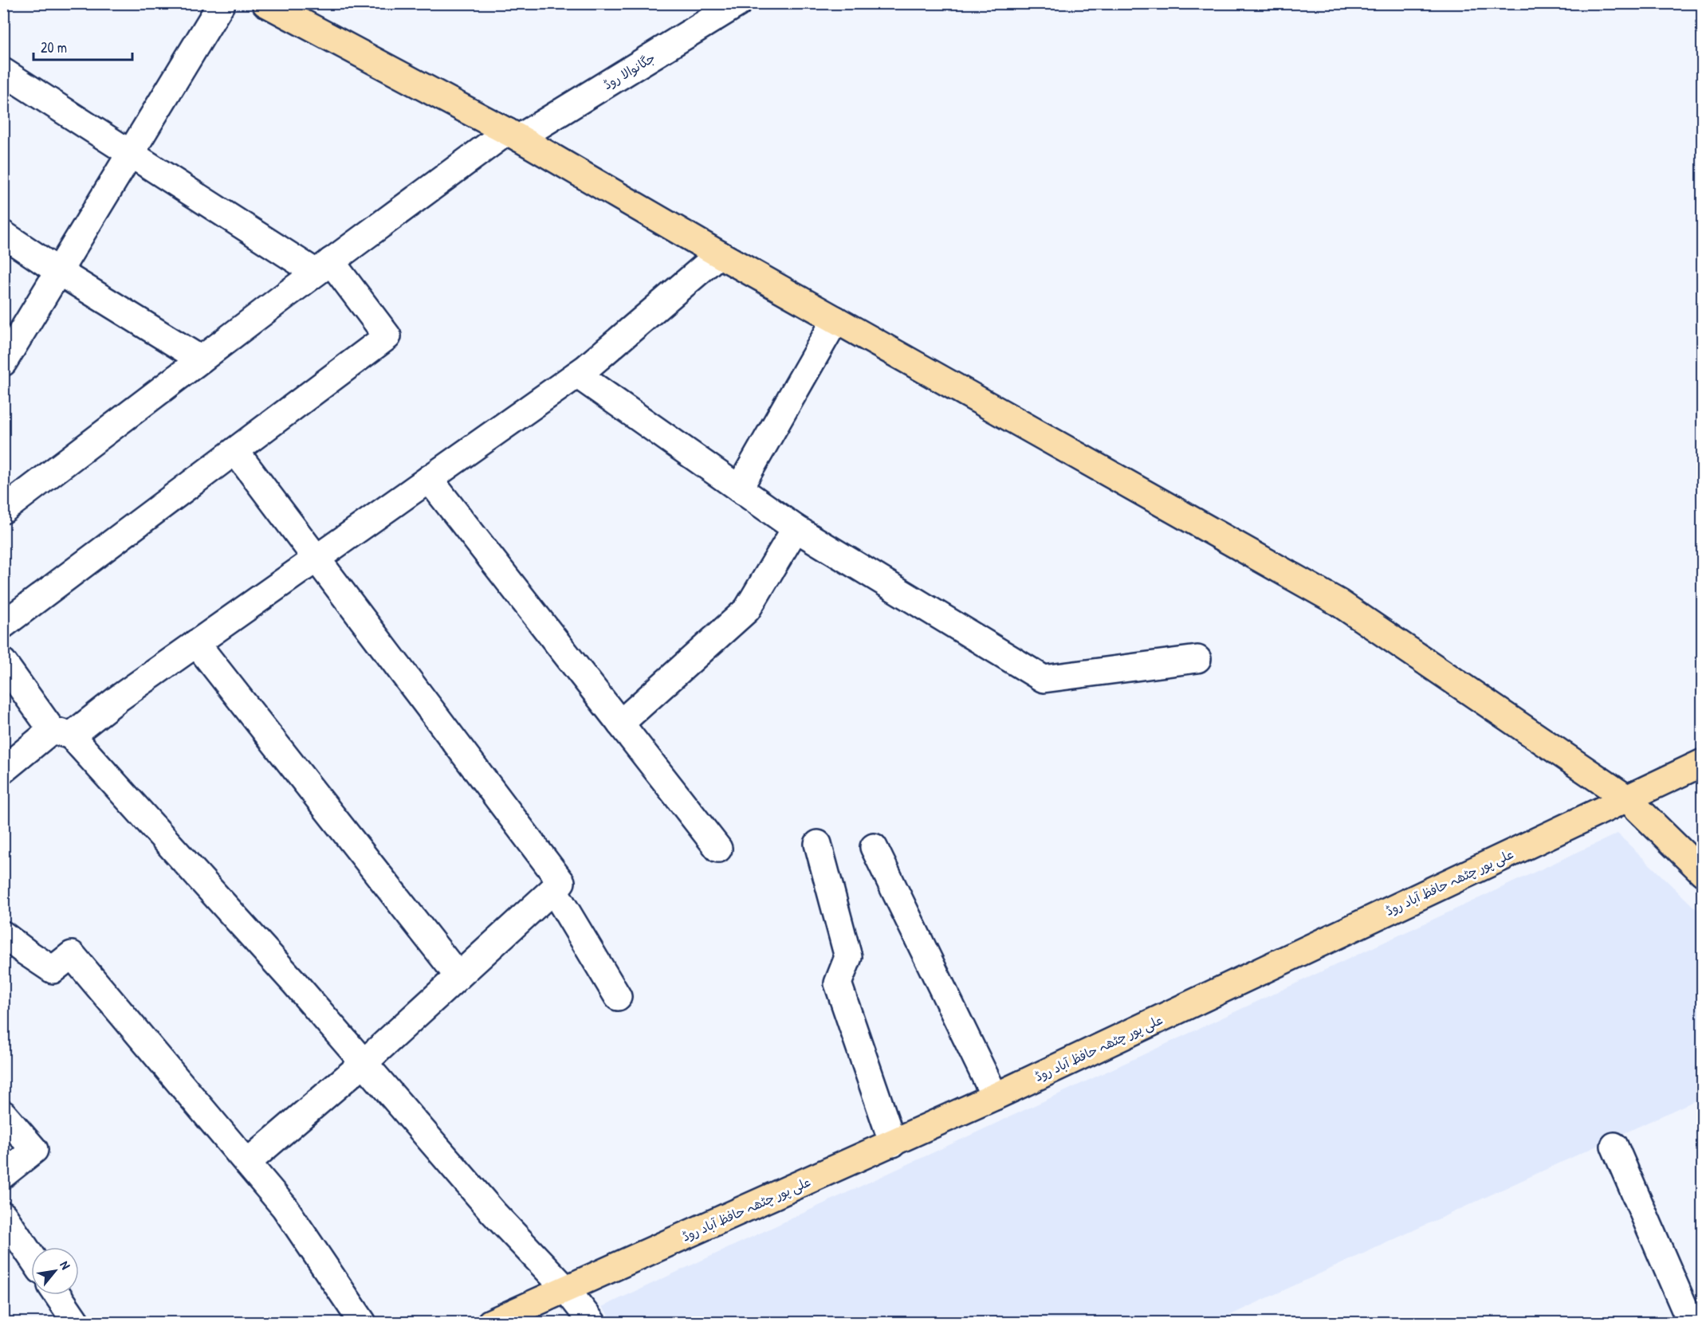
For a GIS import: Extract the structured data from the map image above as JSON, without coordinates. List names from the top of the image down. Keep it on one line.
{"streets":{"main road":["علی پور چٹھہ حافظ آباد روڈ"],"street":["جگانوالا روڈ"]},"scale_bar":"20 m","north":"top right"}
